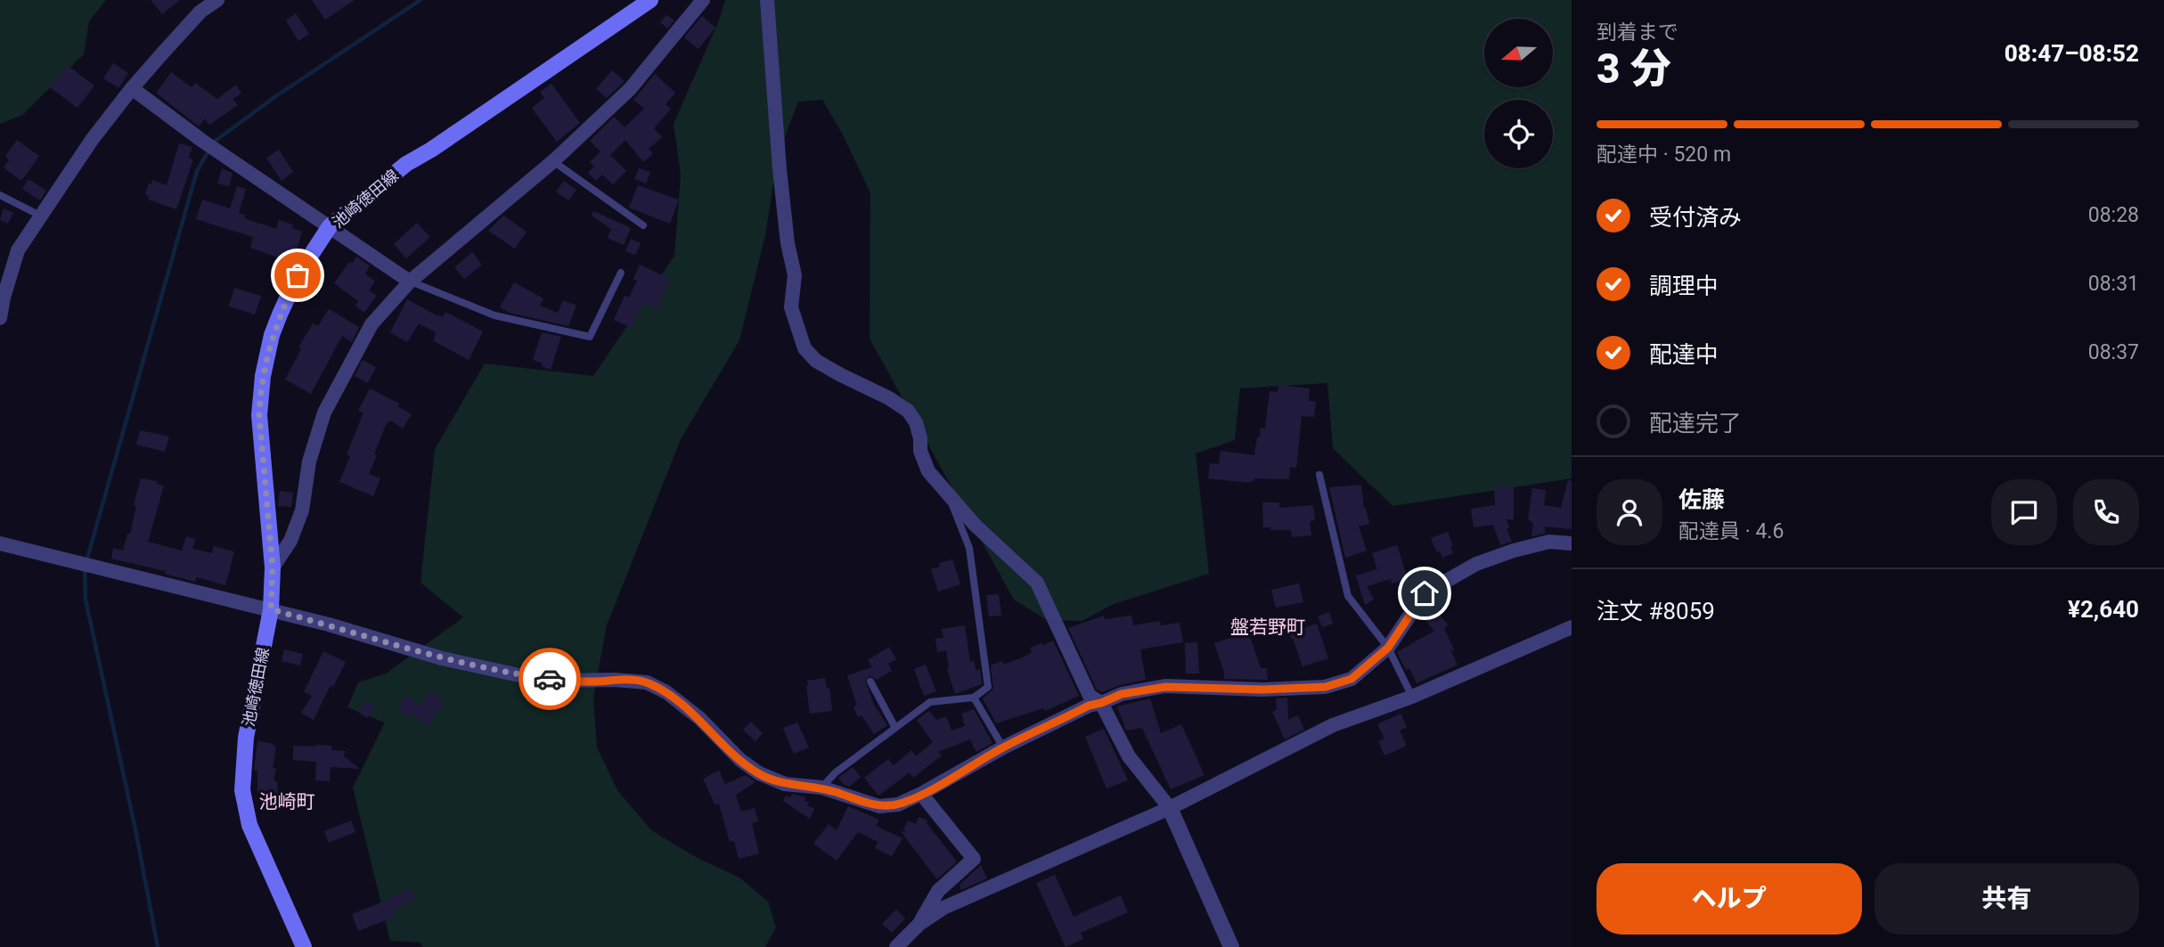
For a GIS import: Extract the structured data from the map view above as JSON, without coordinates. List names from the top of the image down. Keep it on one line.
{"streets":{"main road":["池崎徳田線"]},"districts":["盤若野町","池崎町"],"north":"left","page":{"heading":["3 分","到着まで","08:47–08:52"],"panel":["佐藤","配達員 · 4.6","注文 #8059","¥2,640"],"bar":"配達中 · 520 m","list":[["受付済み","08:28"],["調理中","08:31"],["配達中","08:37"],"配達完了"],"buttons":["ヘルプ","共有"]}}
